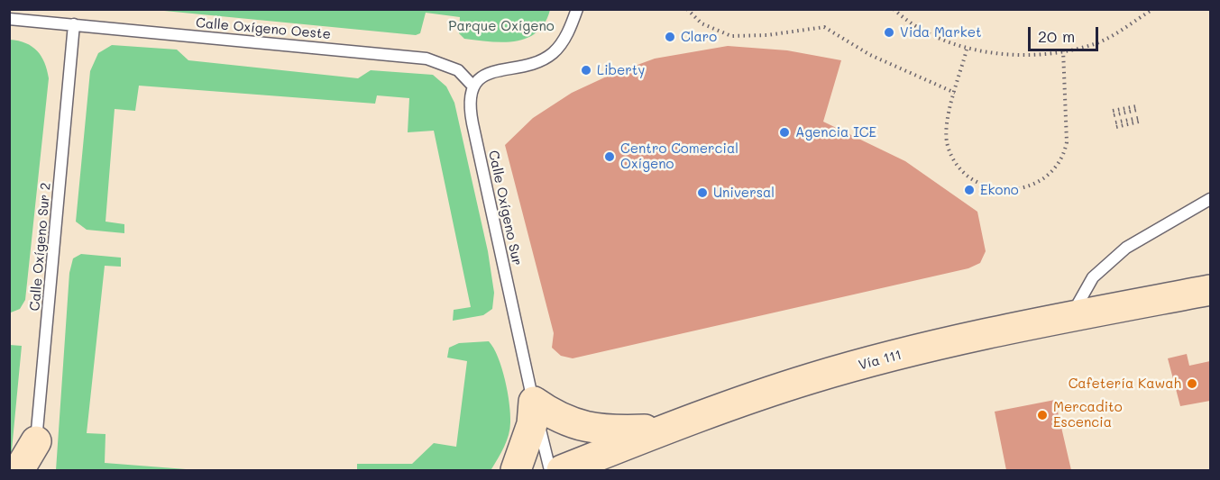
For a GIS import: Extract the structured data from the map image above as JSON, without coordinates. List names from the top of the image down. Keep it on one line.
{"streets":{"main road":["Vía 111"],"lane":["Calle Oxígeno Oeste","Calle Oxígeno Sur","Calle Oxígeno Sur 2"]},"crossings":[["Calle Oxígeno Oeste","Calle Oxígeno Sur"],["Calle Oxígeno Oeste","Calle Oxígeno Sur 2"]],"parks":["Parque Oxígeno"],"places":["Vida Market","Claro","Liberty","Agencia ICE","Centro Comercial Oxígeno","Ekono","Universal","Cafetería Kawah","Mercadito Escencia"],"scale_bar":"20 m"}
